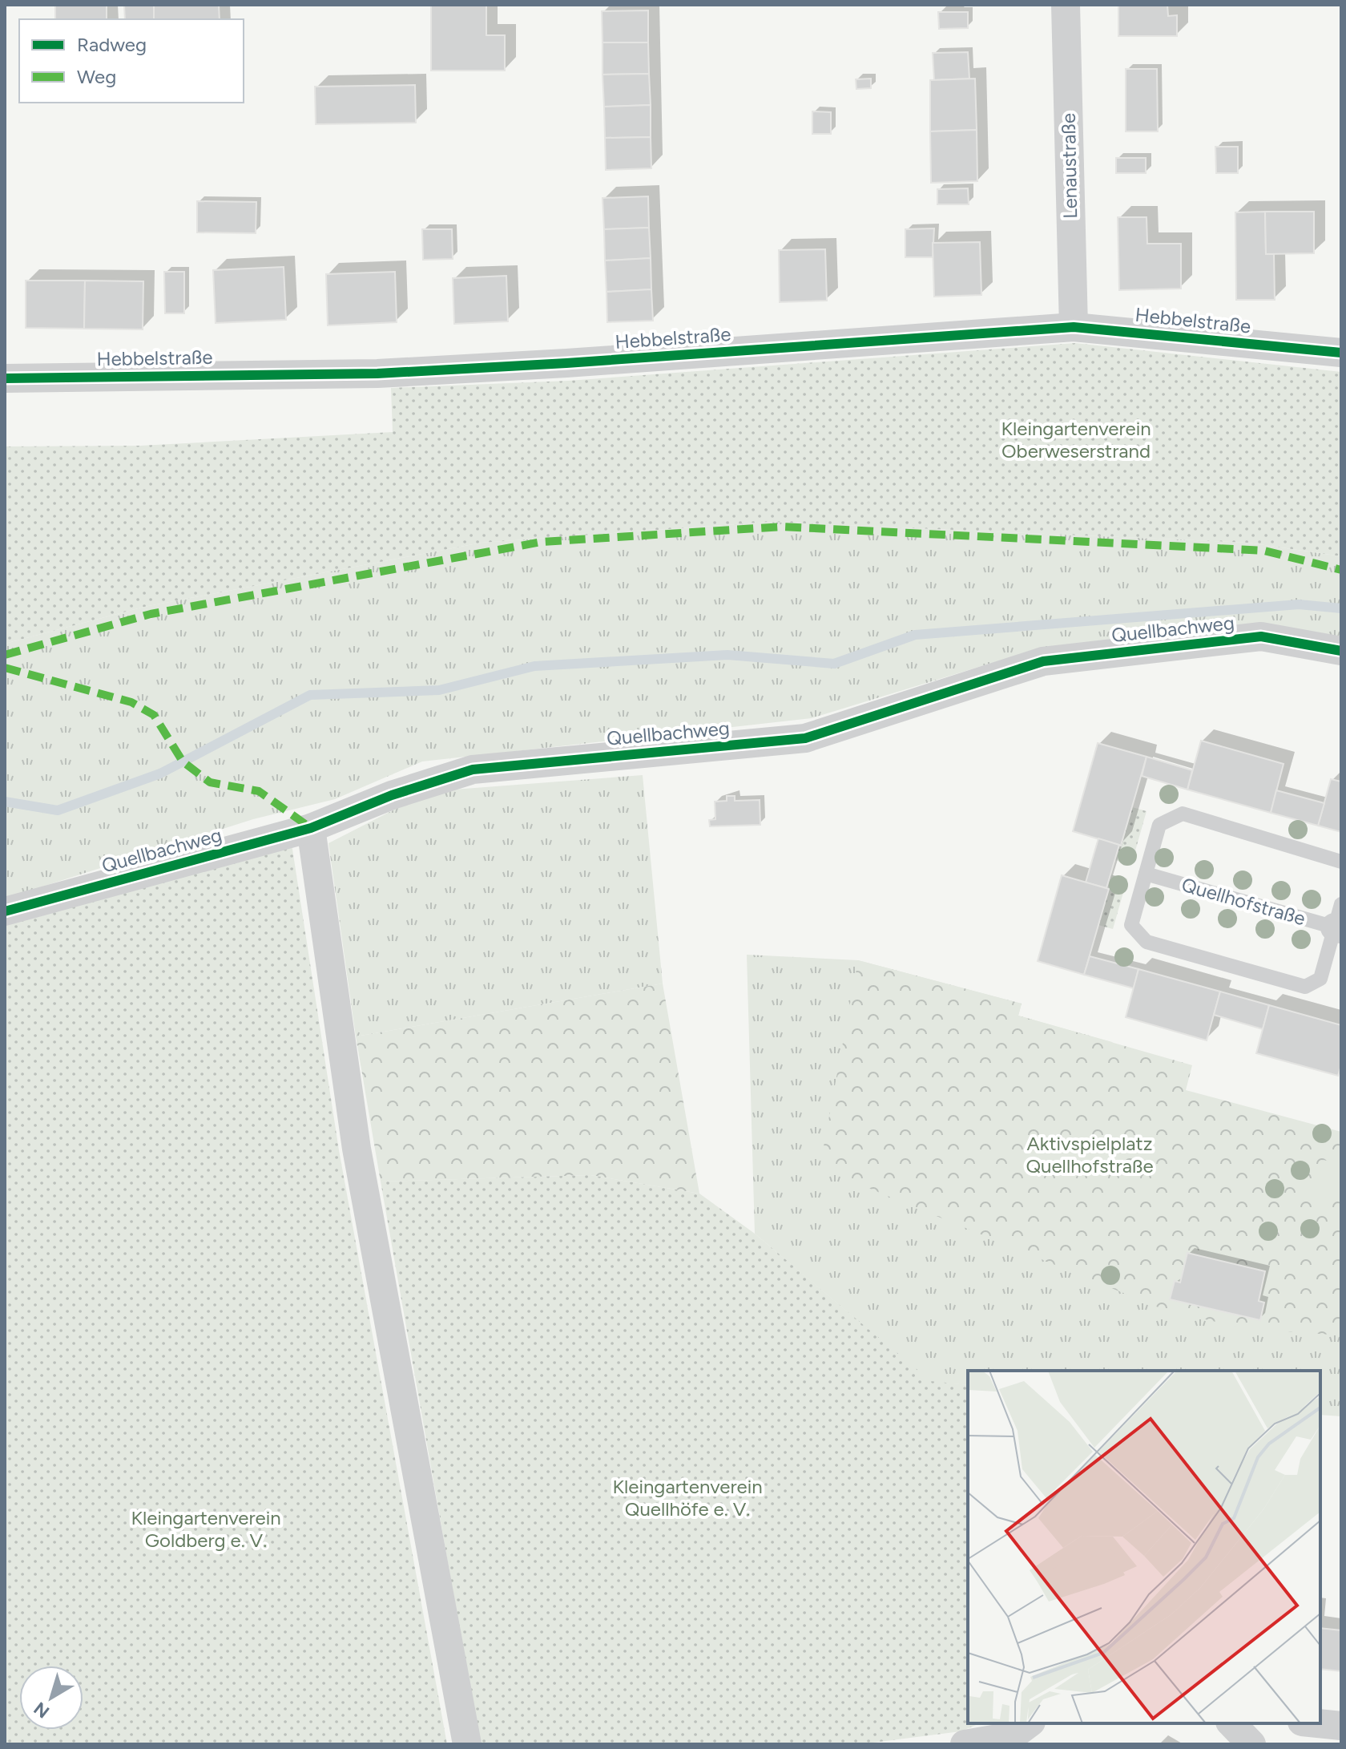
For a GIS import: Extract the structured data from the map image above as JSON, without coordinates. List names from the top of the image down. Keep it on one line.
{"streets":{"street":["Lenaustraße","Hebbelstraße","Quellbachweg"],"lane":["Quellhofstraße"]},"crossings":[["Lenaustraße","Hebbelstraße"]],"parks":["Kleingartenverein Oberweserstrand","Aktivspielplatz Quellhofstraße","Kleingartenverein Quellhöfe e. V.","Kleingartenverein Goldberg e. V."],"legend":["Radweg","Weg"],"north":"bottom left"}
